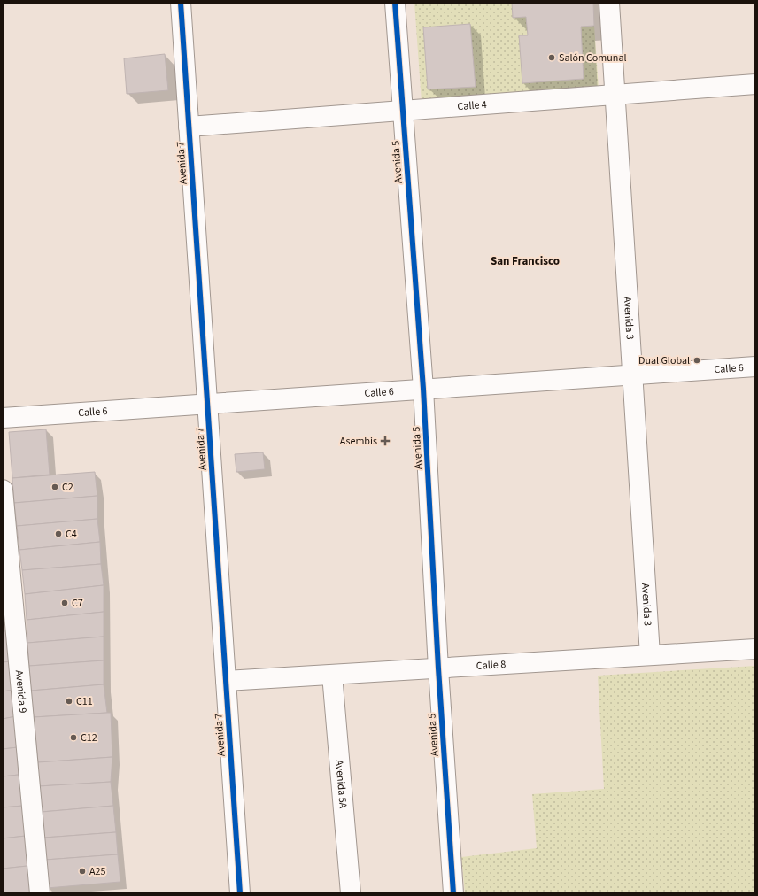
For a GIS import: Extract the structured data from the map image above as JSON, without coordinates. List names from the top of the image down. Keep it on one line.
{"streets":{"street":["Calle 4","Avenida 5","Avenida 7","Avenida 3","Calle 6","Calle 8","Avenida 9","Avenida 5A"]},"crossings":[["Calle 4","Avenida 5"],["Calle 4","Avenida 7"],["Calle 4","Avenida 3"],["Avenida 5","Calle 6"],["Avenida 5","Calle 8"],["Avenida 7","Calle 6"],["Avenida 7","Calle 8"],["Avenida 3","Calle 6"],["Avenida 3","Calle 8"],["Calle 8","Avenida 5A"]],"districts":["San Francisco"],"places":{"other":["Salón Comunal","Dual Global","C2","C4","C7","C11","C12","A25"],"health":["Asembis"]}}
